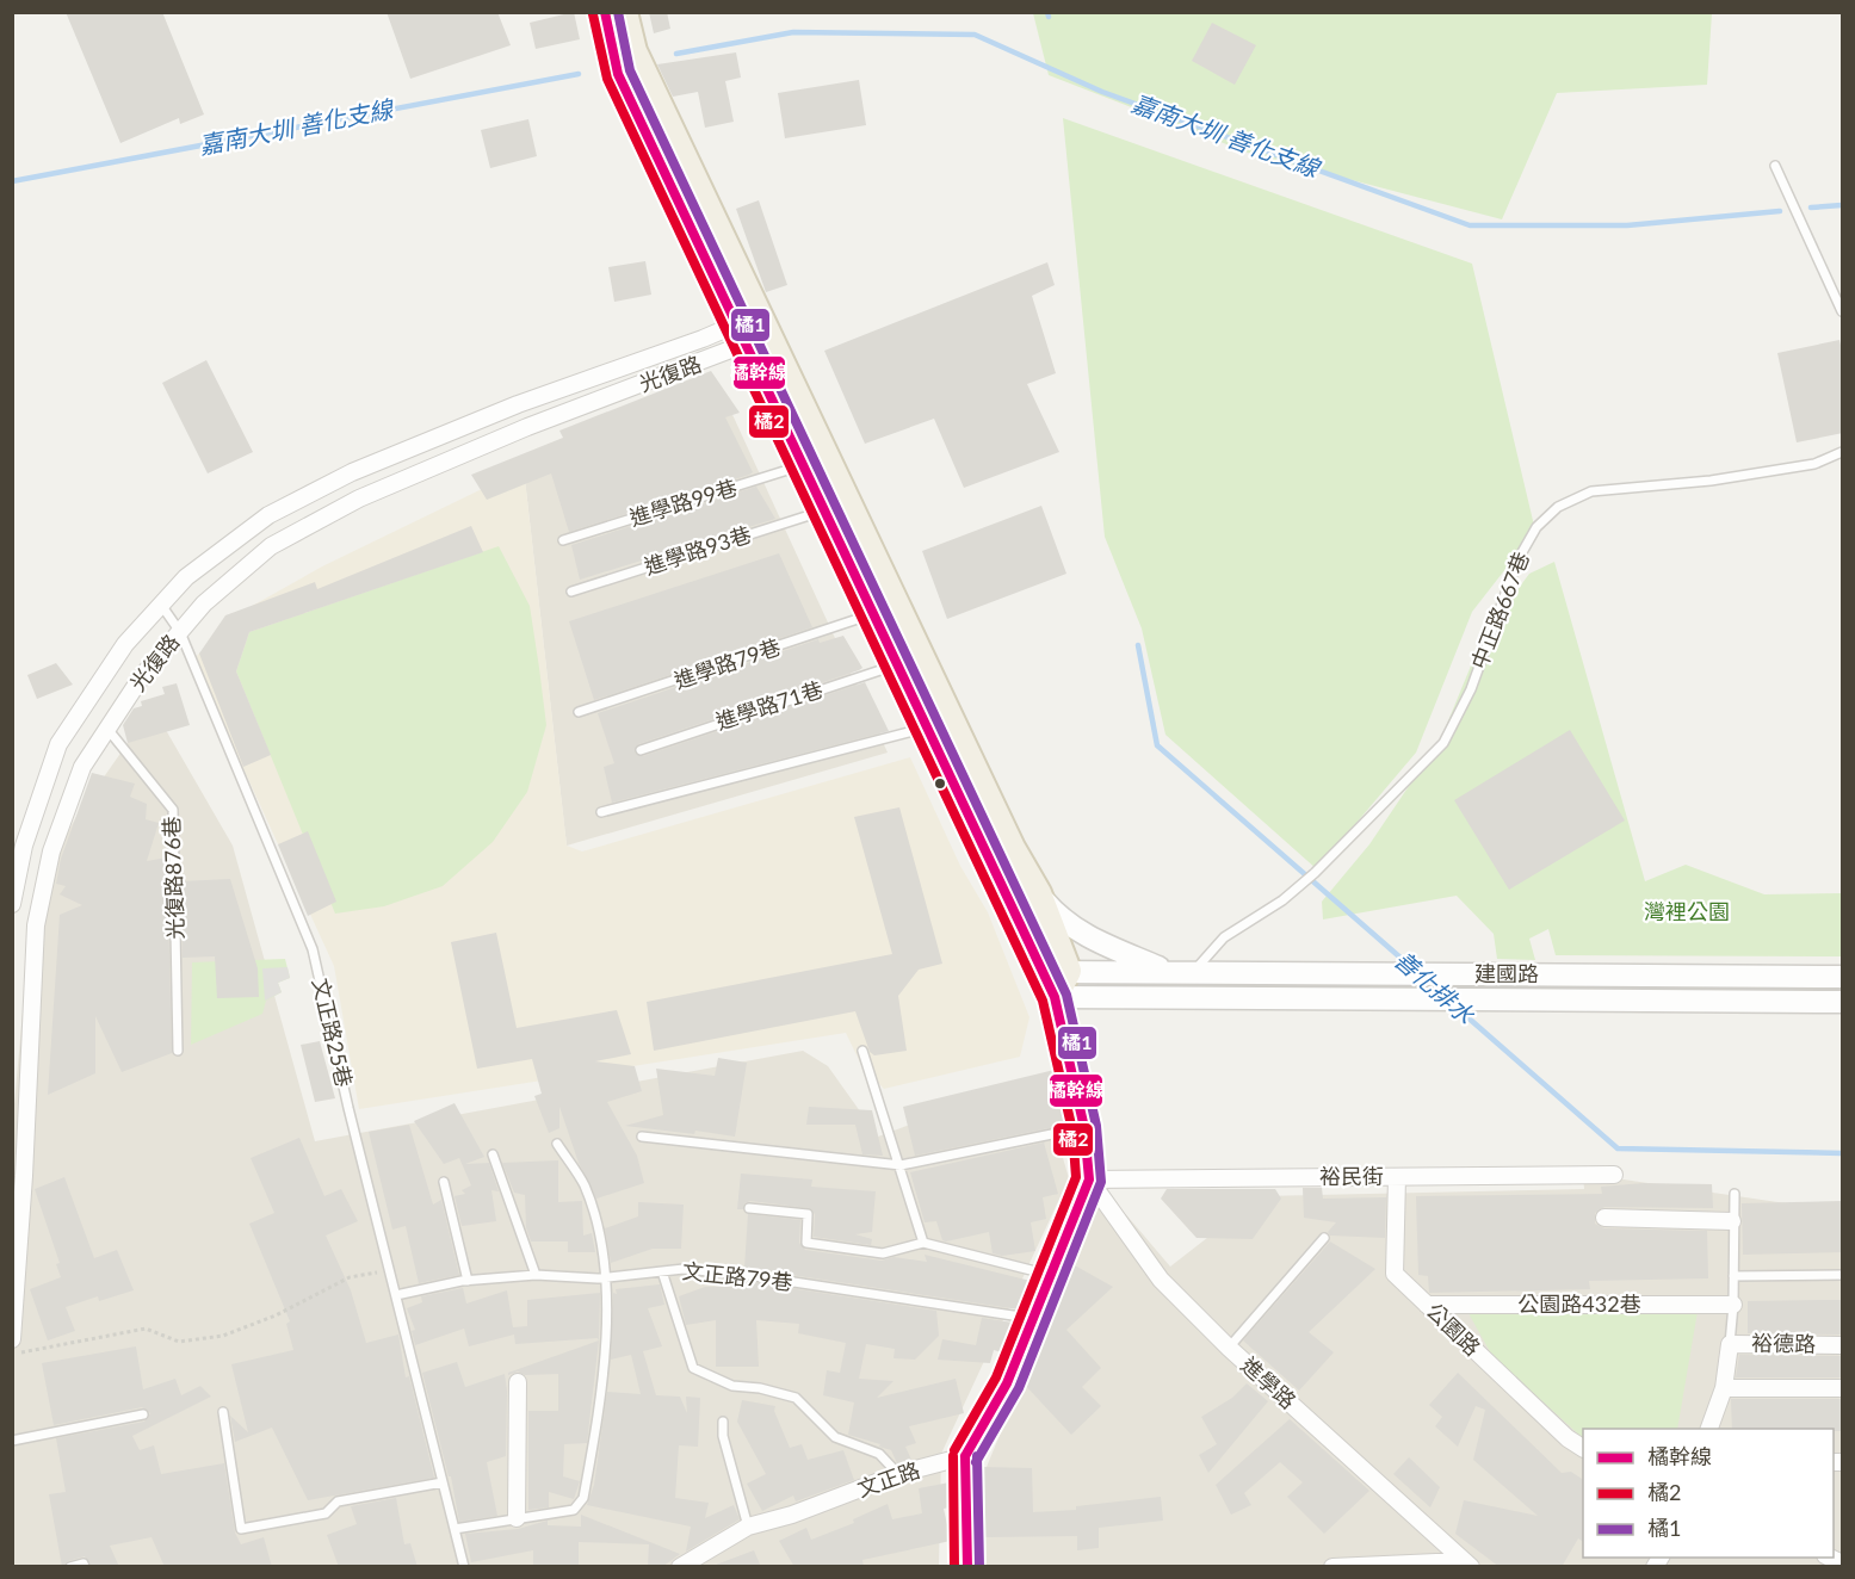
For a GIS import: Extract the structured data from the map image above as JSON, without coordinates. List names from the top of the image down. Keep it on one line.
{"streets":{"street":["光復路","建國路","裕民街","公園路432巷","公園路","裕德路","進學路","文正路"],"lane":["進學路99巷","進學路93巷","中正路667巷","進學路79巷","進學路71巷","光復路876巷","文正路25巷","文正路79巷"]},"crossings":[["光復路","光復路876巷"],["光復路","文正路25巷"],["中正路667巷","建國路"],["文正路25巷","文正路79巷"],["裕民街","公園路"],["裕民街","進學路"],["公園路432巷","公園路"]],"water":["嘉南大圳 善化支線","善化排水"],"parks":["灣裡公園"],"lines":["transit line 橘幹線","transit line 橘1","transit line 橘2"],"legend":["橘幹線","橘2","橘1"]}
